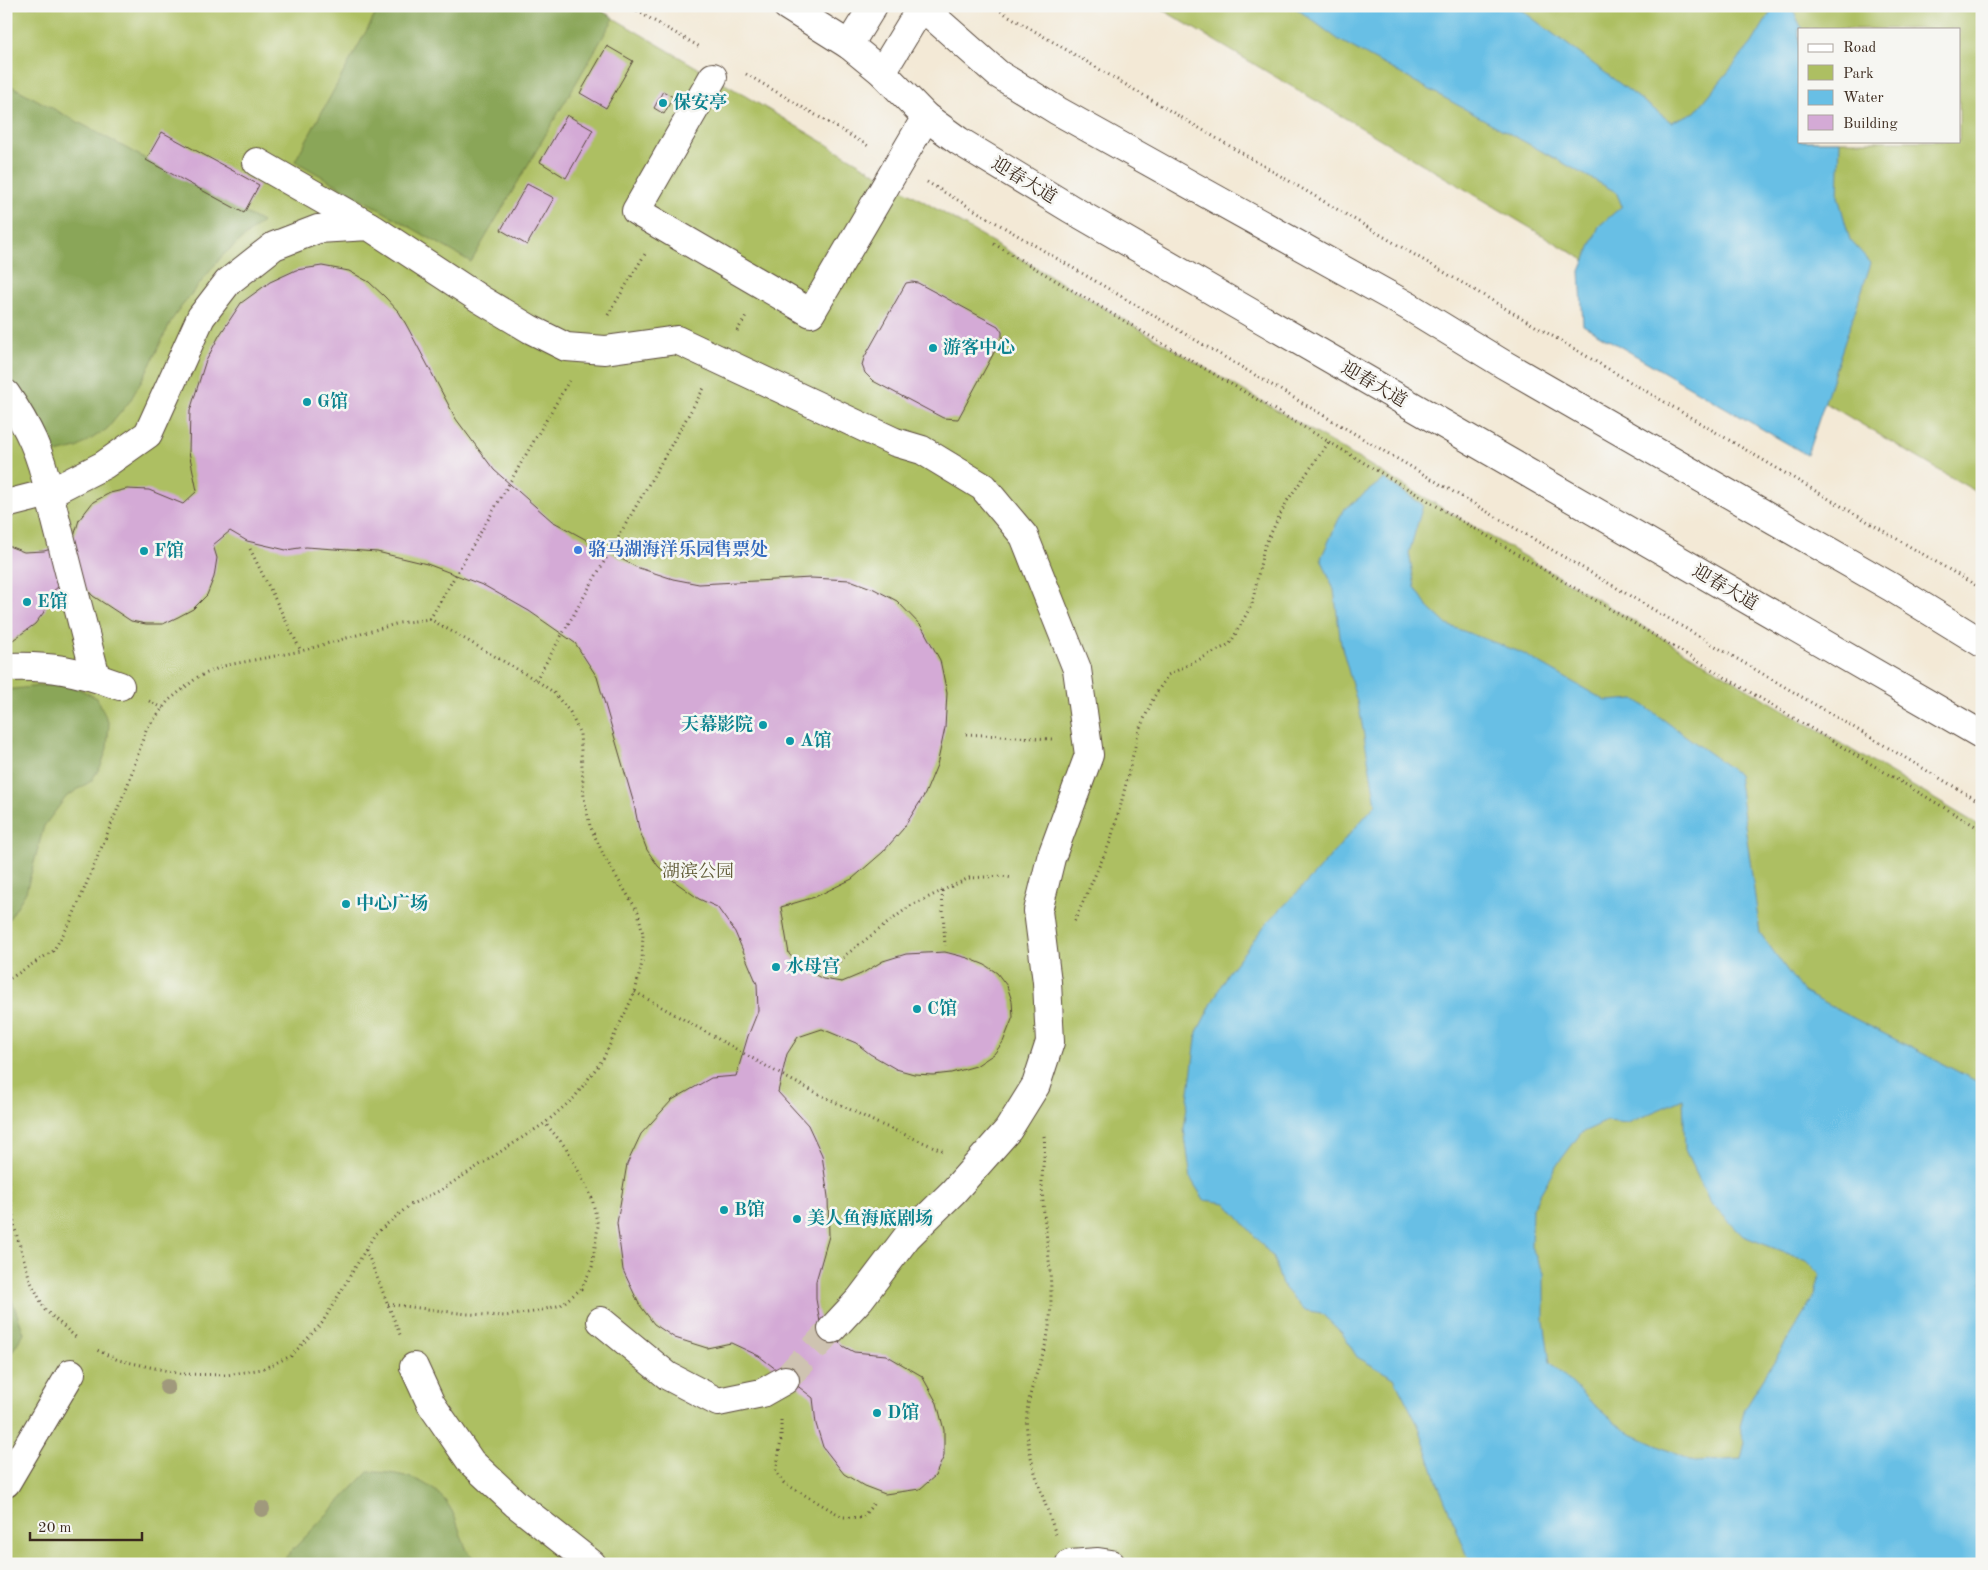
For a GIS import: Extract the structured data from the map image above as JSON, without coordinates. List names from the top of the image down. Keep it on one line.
{"streets":{"main road":["迎春大道"]},"parks":["湖滨公园"],"places":["保安亭","游客中心","G馆","骆马湖海洋乐园售票处","F馆","E馆","天幕影院","A馆","中心广场","水母宫","C馆","B馆","美人鱼海底剧场","D馆"],"legend":["Road","Park","Water","Building"],"scale_bar":"20 m"}
